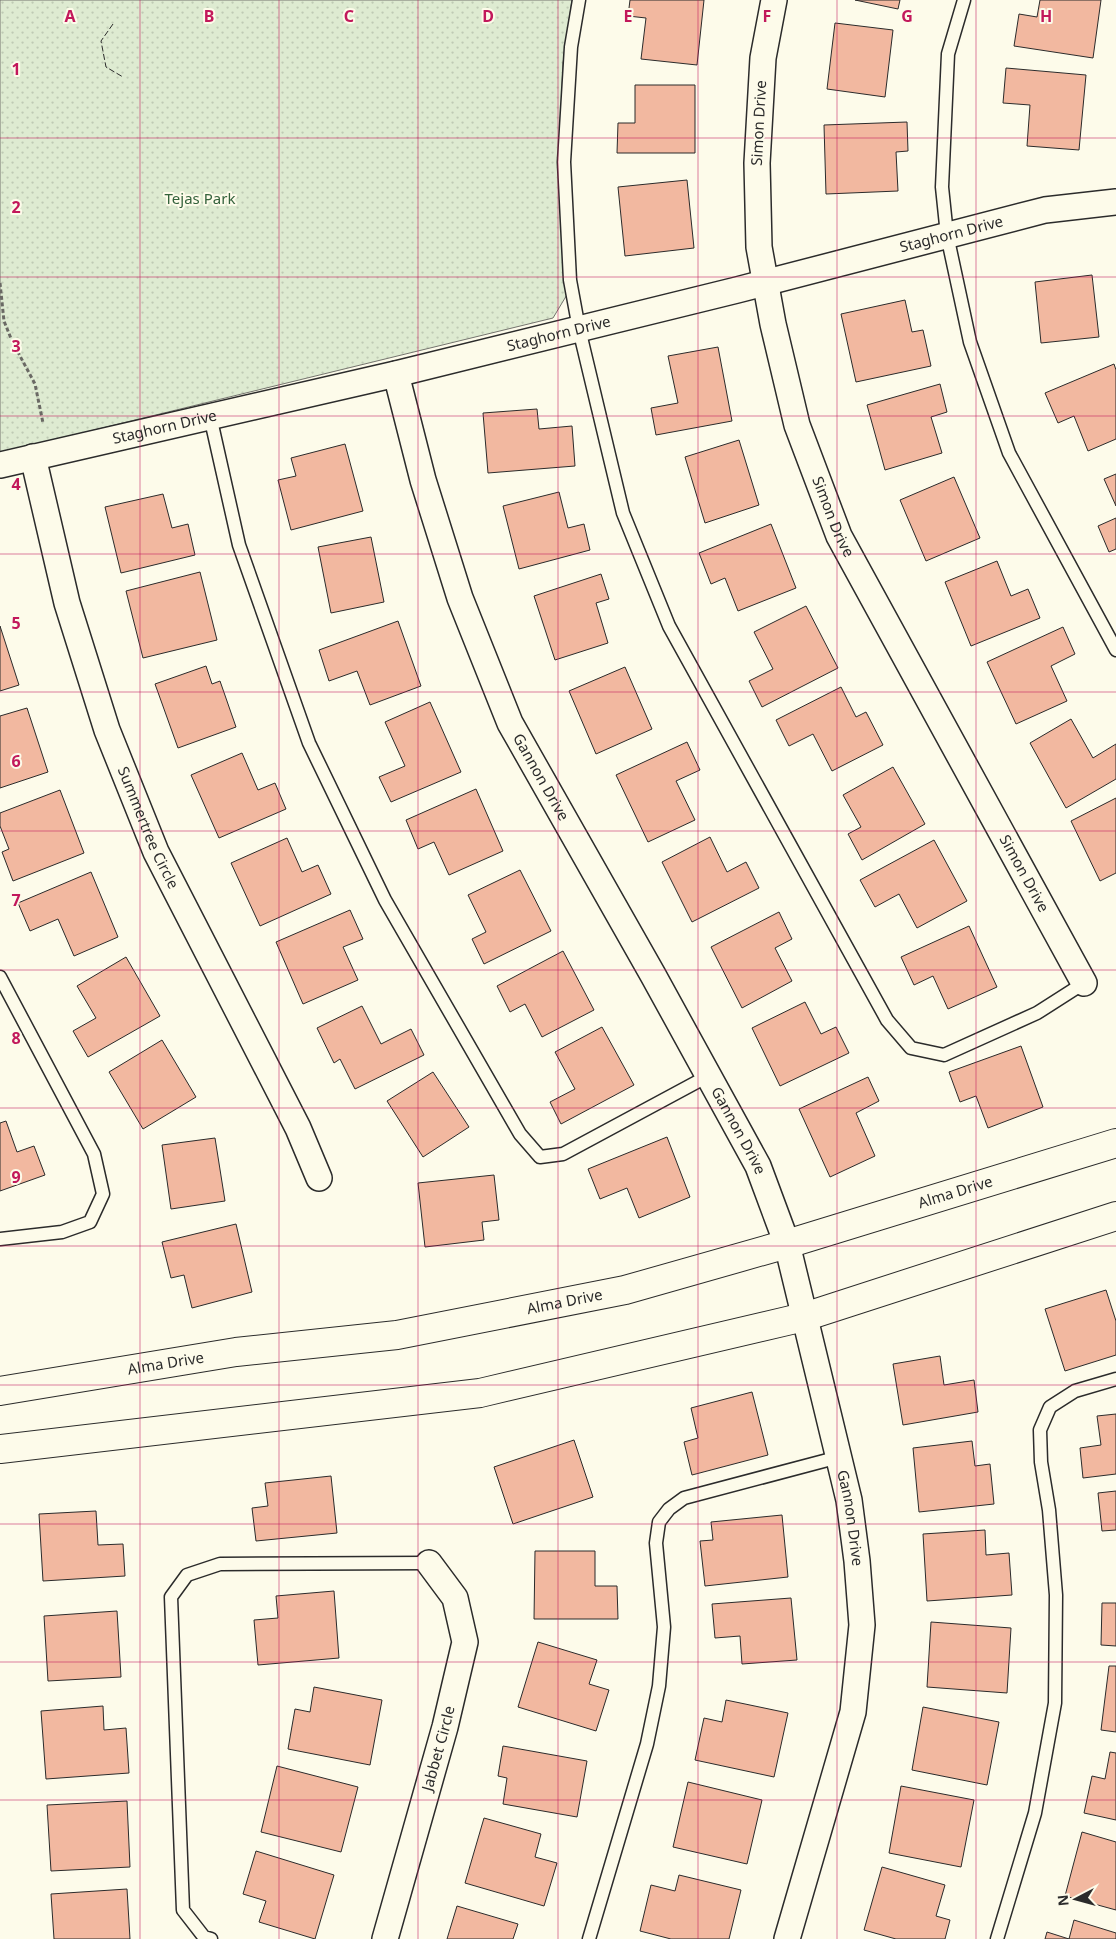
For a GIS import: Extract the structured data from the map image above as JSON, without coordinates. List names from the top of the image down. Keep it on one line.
{"streets":{"main road":["Alma Drive"],"street":["Simon Drive","Staghorn Drive","Gannon Drive","Summertree Circle","Jabbet Circle"]},"crossings":[["Simon Drive","Staghorn Drive"],["Staghorn Drive","Gannon Drive"],["Staghorn Drive","Summertree Circle"],["Gannon Drive","Alma Drive"]],"parks":["Tejas Park"],"north":"left","grid":{"columns":["A","B","C","D","E","F","G","H"],"rows":["1","2","3","4","5","6","7","8","9"]}}
